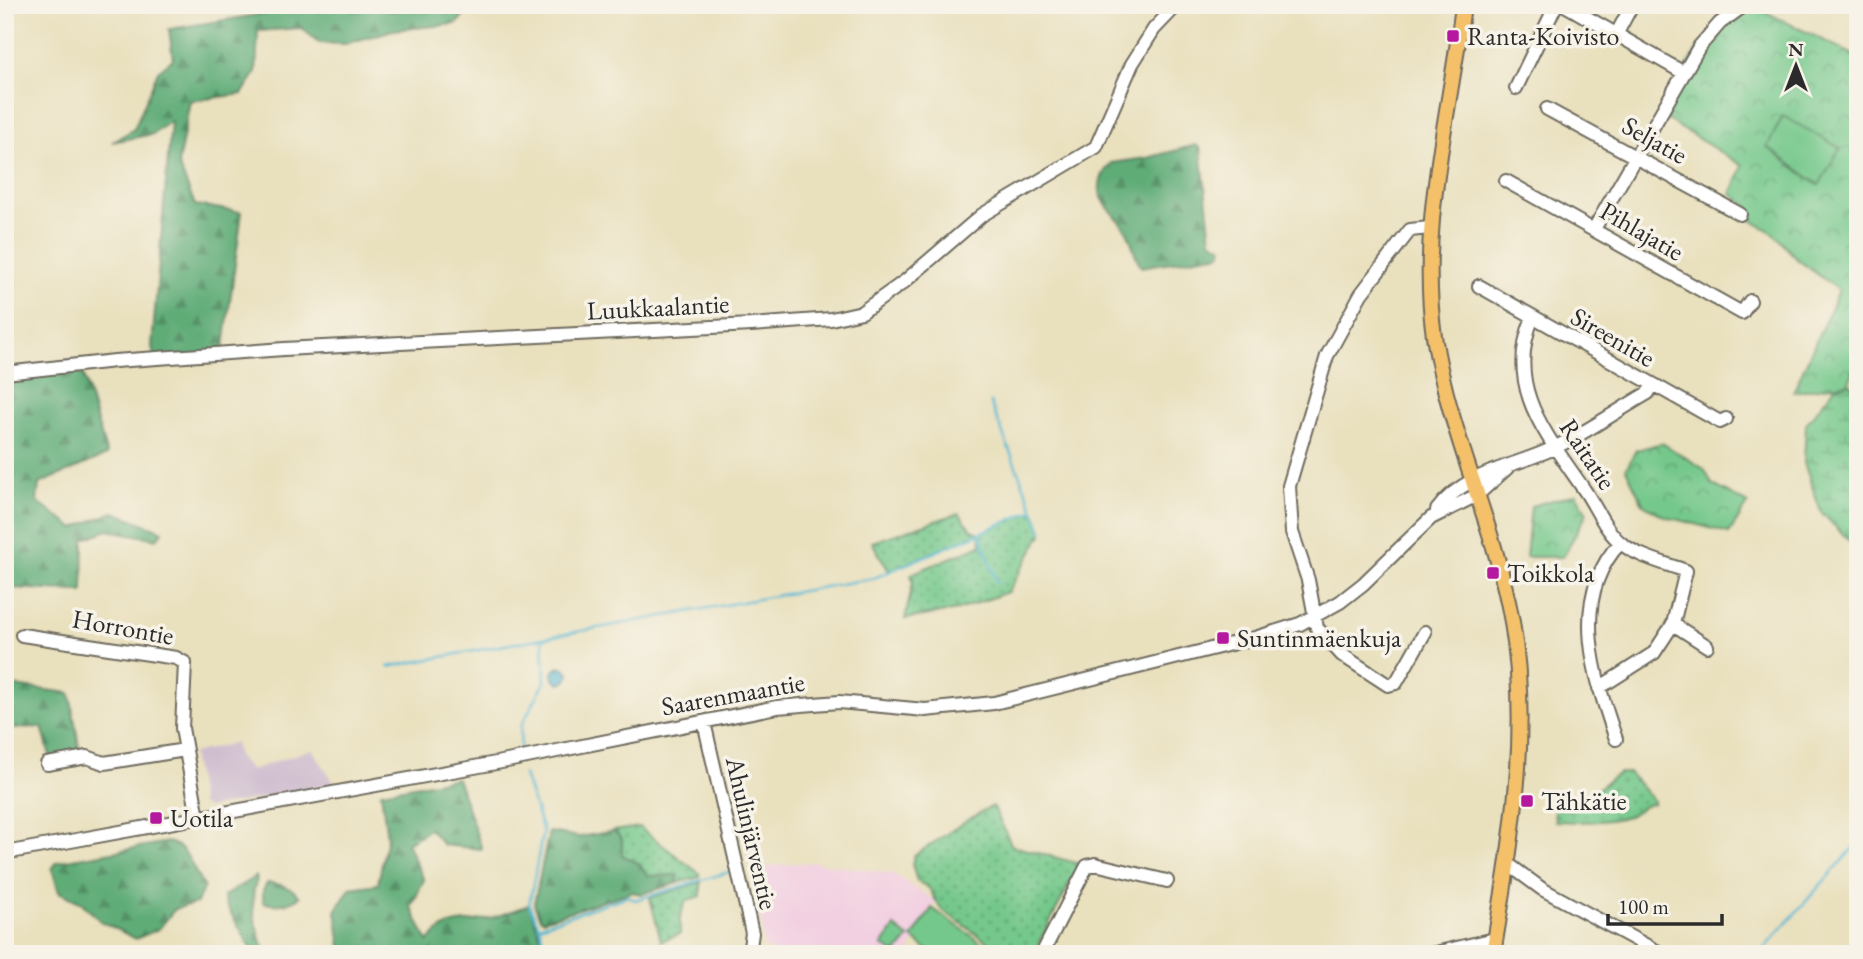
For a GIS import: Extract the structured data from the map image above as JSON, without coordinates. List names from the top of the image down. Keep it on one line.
{"streets":{"street":["Seljatie","Pihlajatie","Luukkaalantie","Sireenitie","Raitatie","Horrontie","Saarenmaantie","Ahulinjärventie"]},"crossings":[["Sireenitie","Raitatie"],["Horrontie","Saarenmaantie"],["Saarenmaantie","Ahulinjärventie"]],"places":{"transit":["Ranta-Koivisto","Toikkola","Suntinmäenkuja","Tähkätie","Uotila"]},"scale_bar":"100 m","north":"top"}
